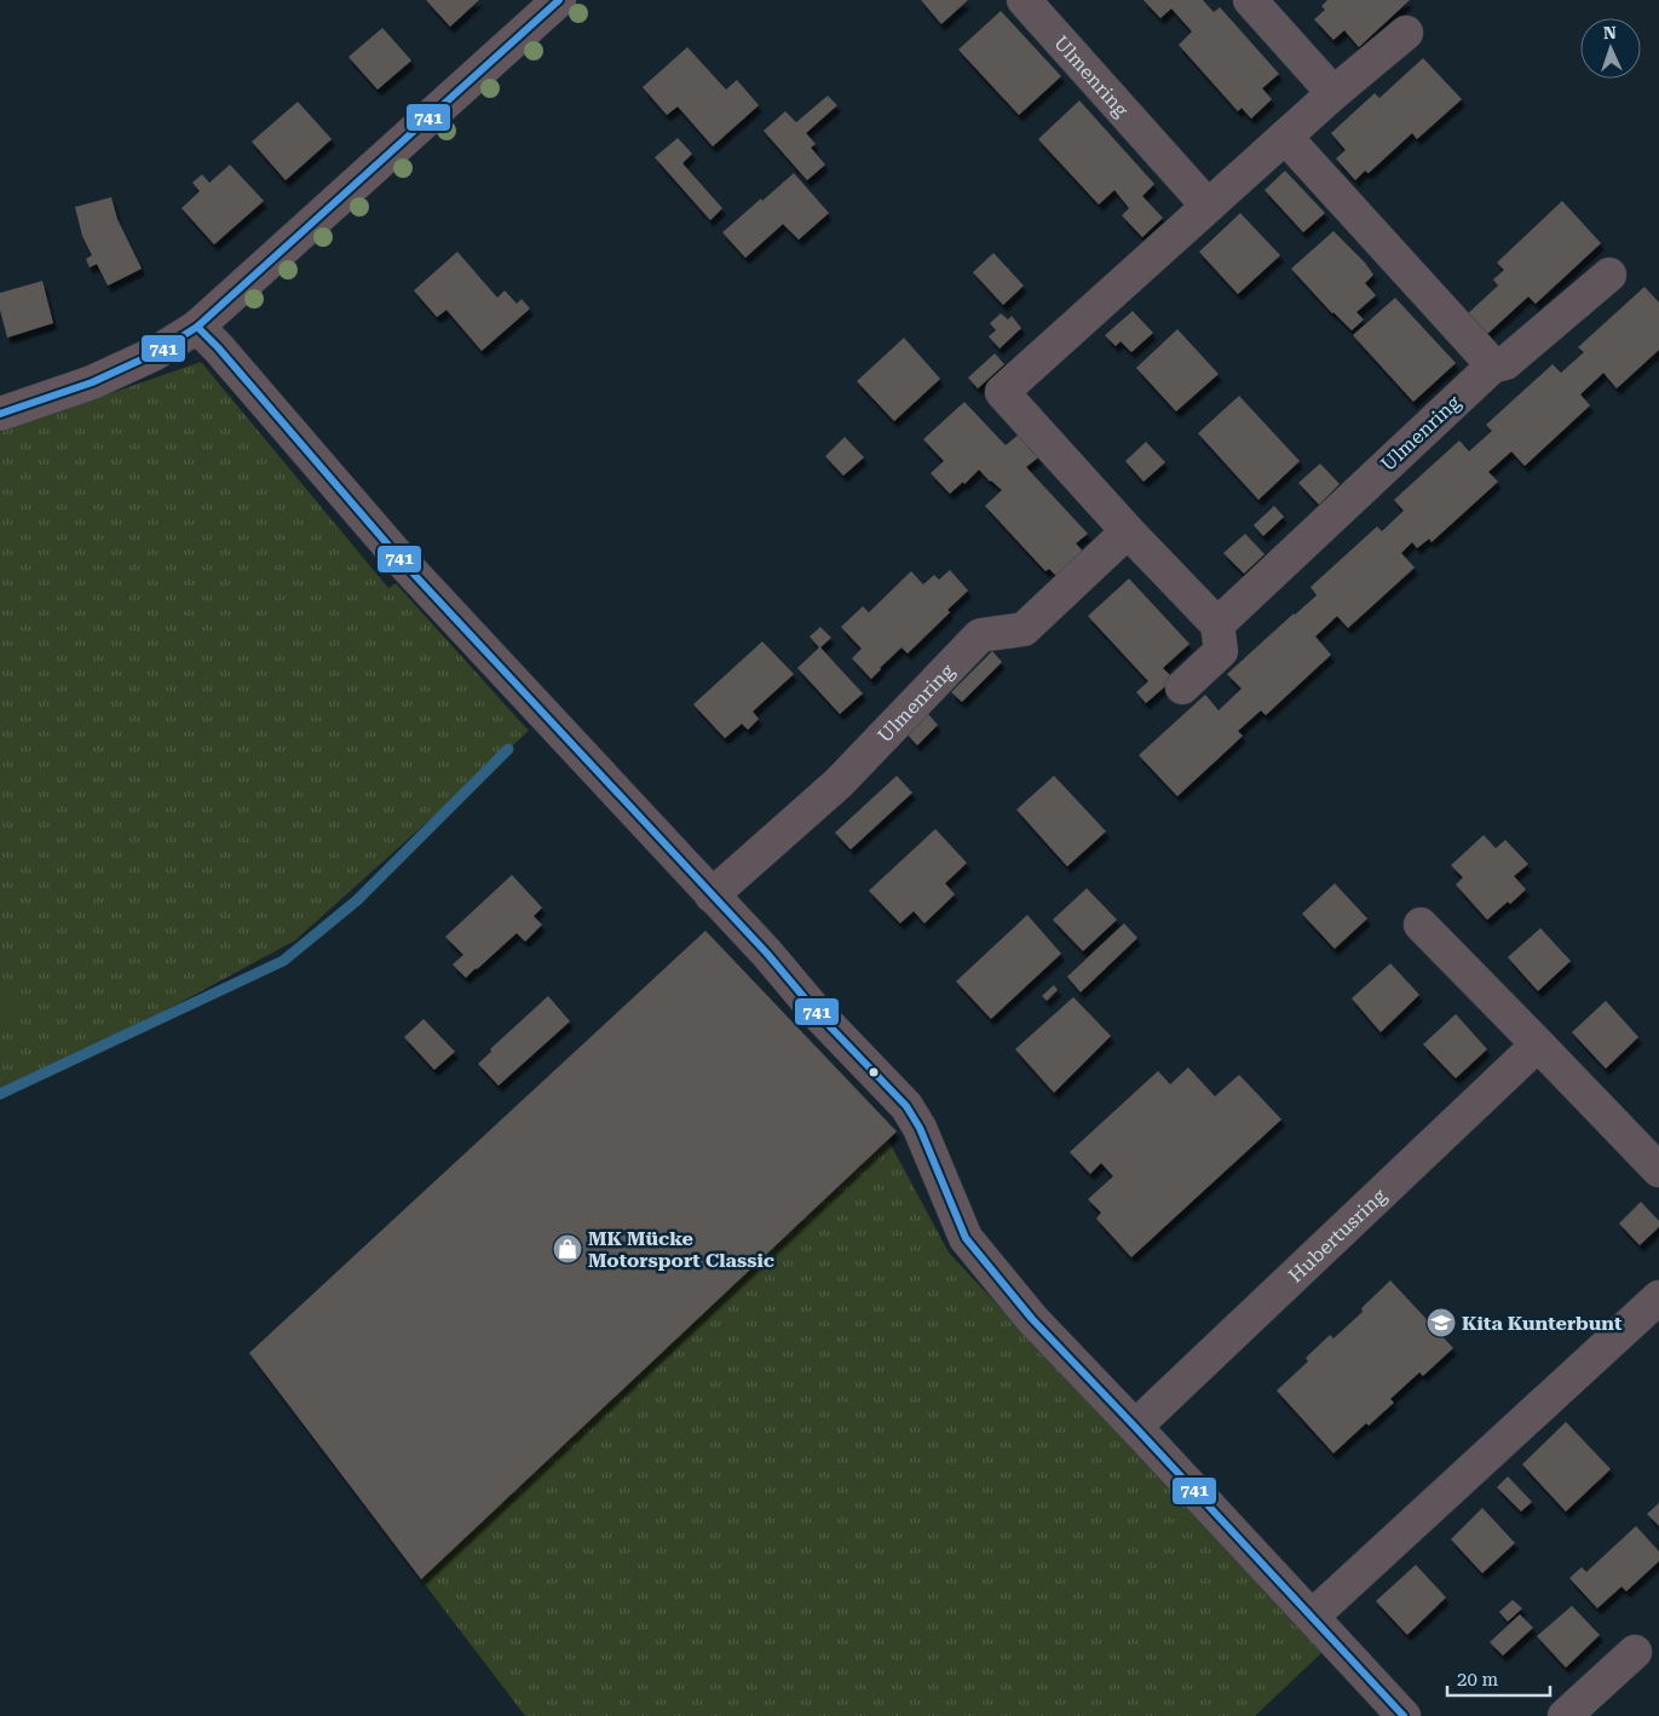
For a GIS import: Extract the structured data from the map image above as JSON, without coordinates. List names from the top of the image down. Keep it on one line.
{"streets":{"street":["Ulmenring","Hubertusring"]},"places":{"shop":["MK Mücke Motorsport Classic"],"school or university":["Kita Kunterbunt"]},"lines":["transit line 741"],"scale_bar":"20 m","north":"top"}
